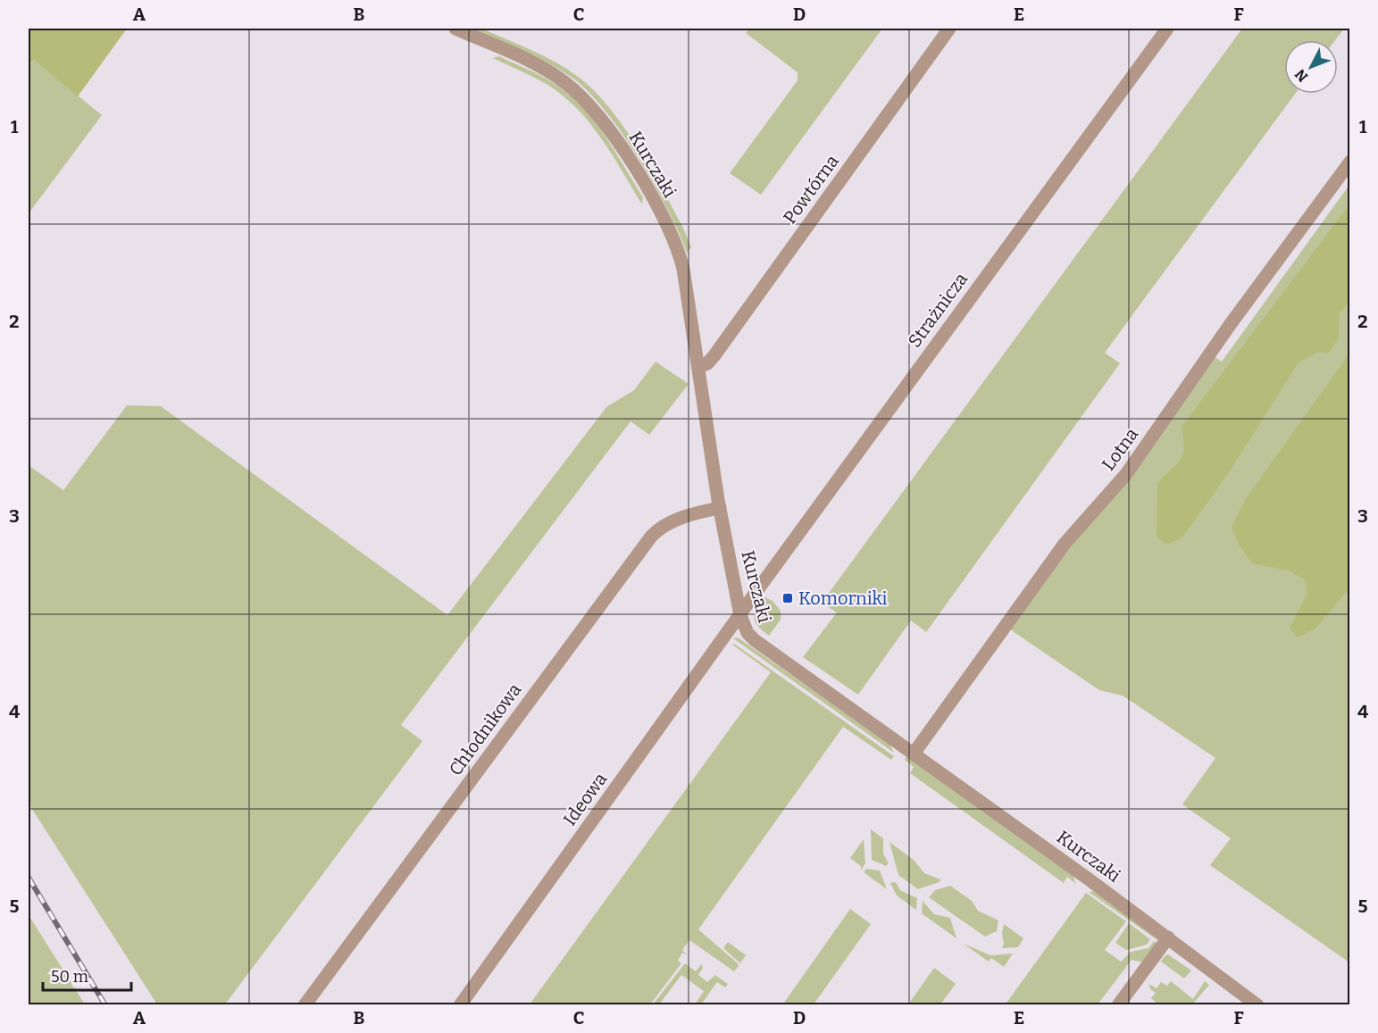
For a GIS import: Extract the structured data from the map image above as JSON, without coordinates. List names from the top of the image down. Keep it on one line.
{"streets":{"street":["Kurczaki","Powtórna","Strażnicza","Lotna","Chłodnikowa","Ideowa"]},"crossings":[["Kurczaki","Powtórna"],["Kurczaki","Strażnicza"],["Kurczaki","Lotna"],["Kurczaki","Chłodnikowa"],["Kurczaki","Ideowa"],["Strażnicza","Ideowa"]],"places":{"transit":["Komorniki"]},"scale_bar":"50 m","north":"bottom left","grid":{"columns":["A","B","C","D","E","F"],"rows":["1","2","3","4","5"]}}
